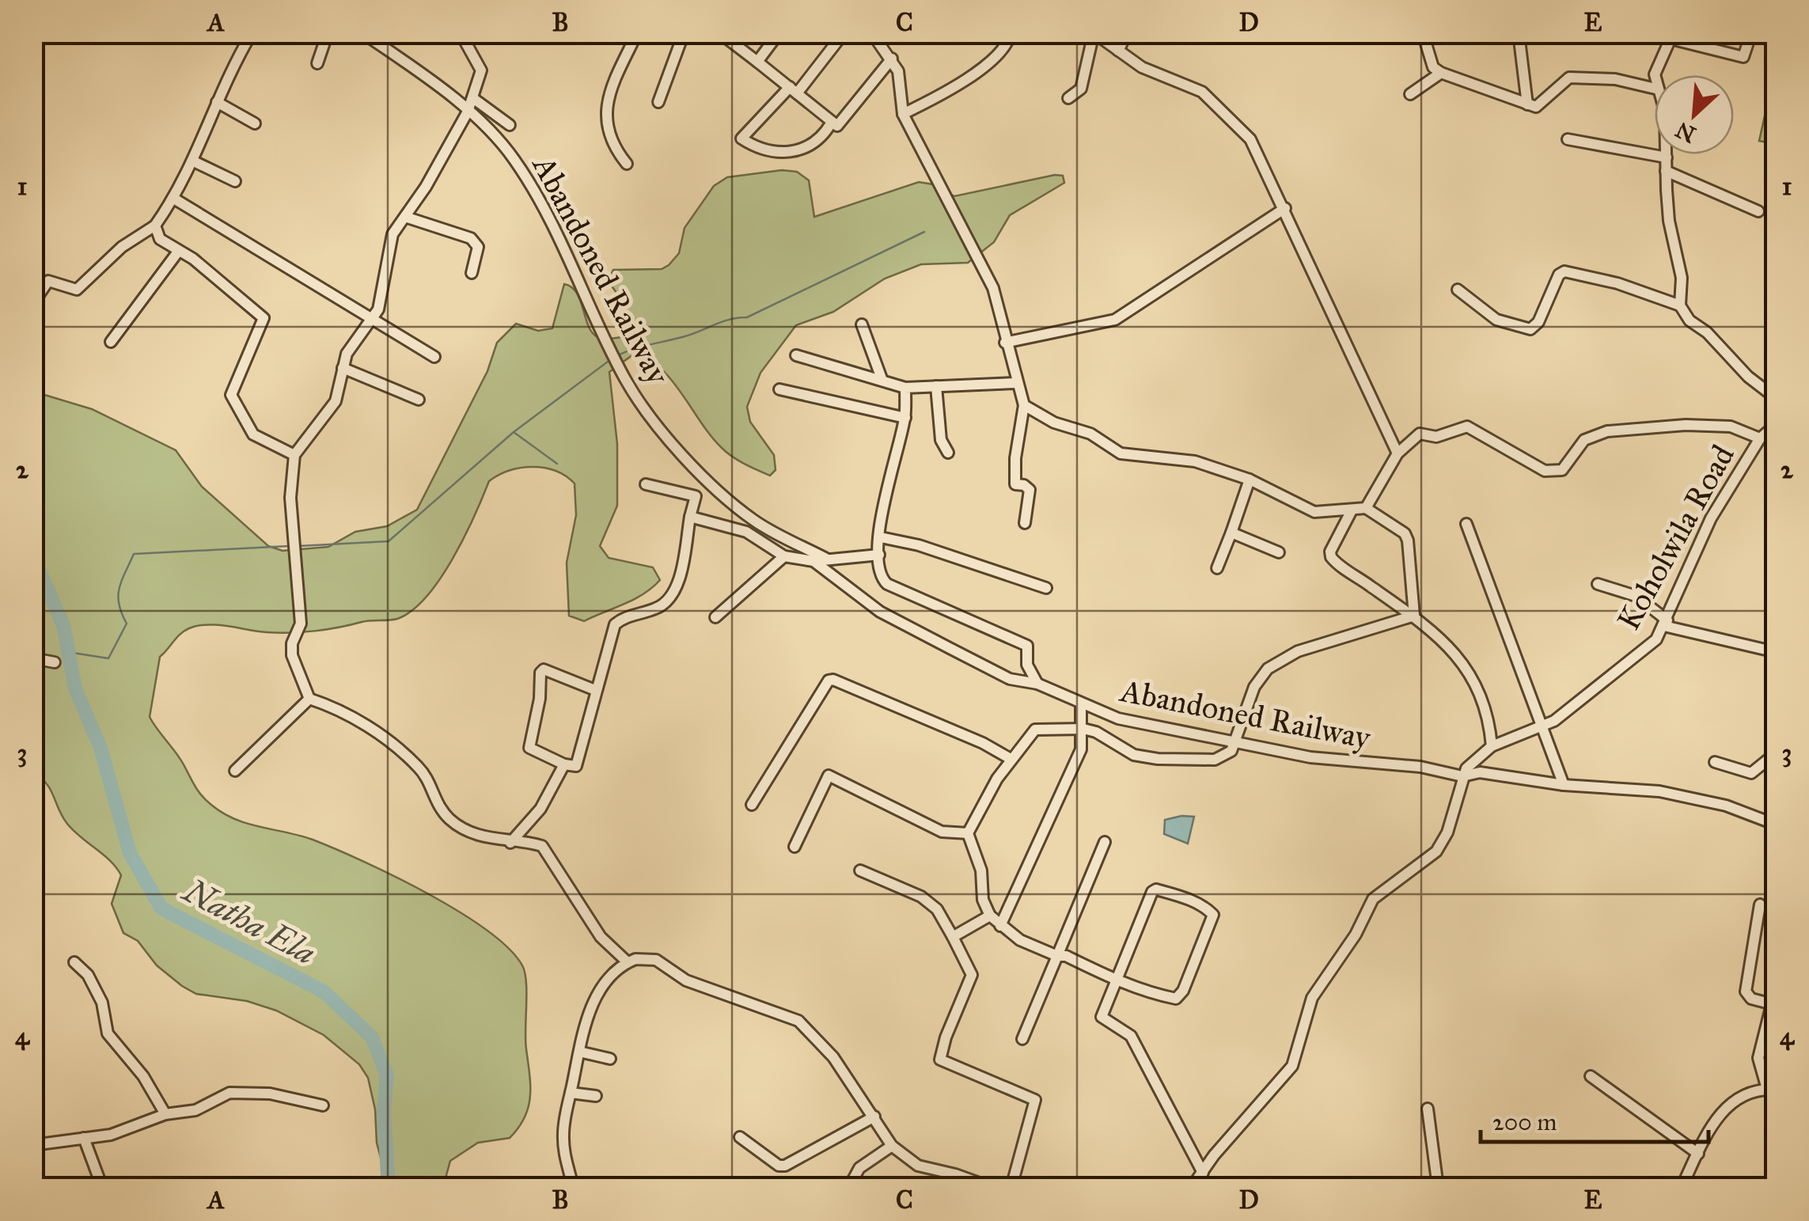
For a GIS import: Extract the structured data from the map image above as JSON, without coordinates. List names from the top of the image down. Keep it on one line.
{"streets":{"street":["Abandoned Railway","Koholwila Road"]},"crossings":[["Abandoned Railway","Koholwila Road"]],"water":["Natha Ela"],"scale_bar":"200 m","north":"bottom left","grid":{"columns":["A","B","C","D","E"],"rows":["1","2","3","4"]}}
